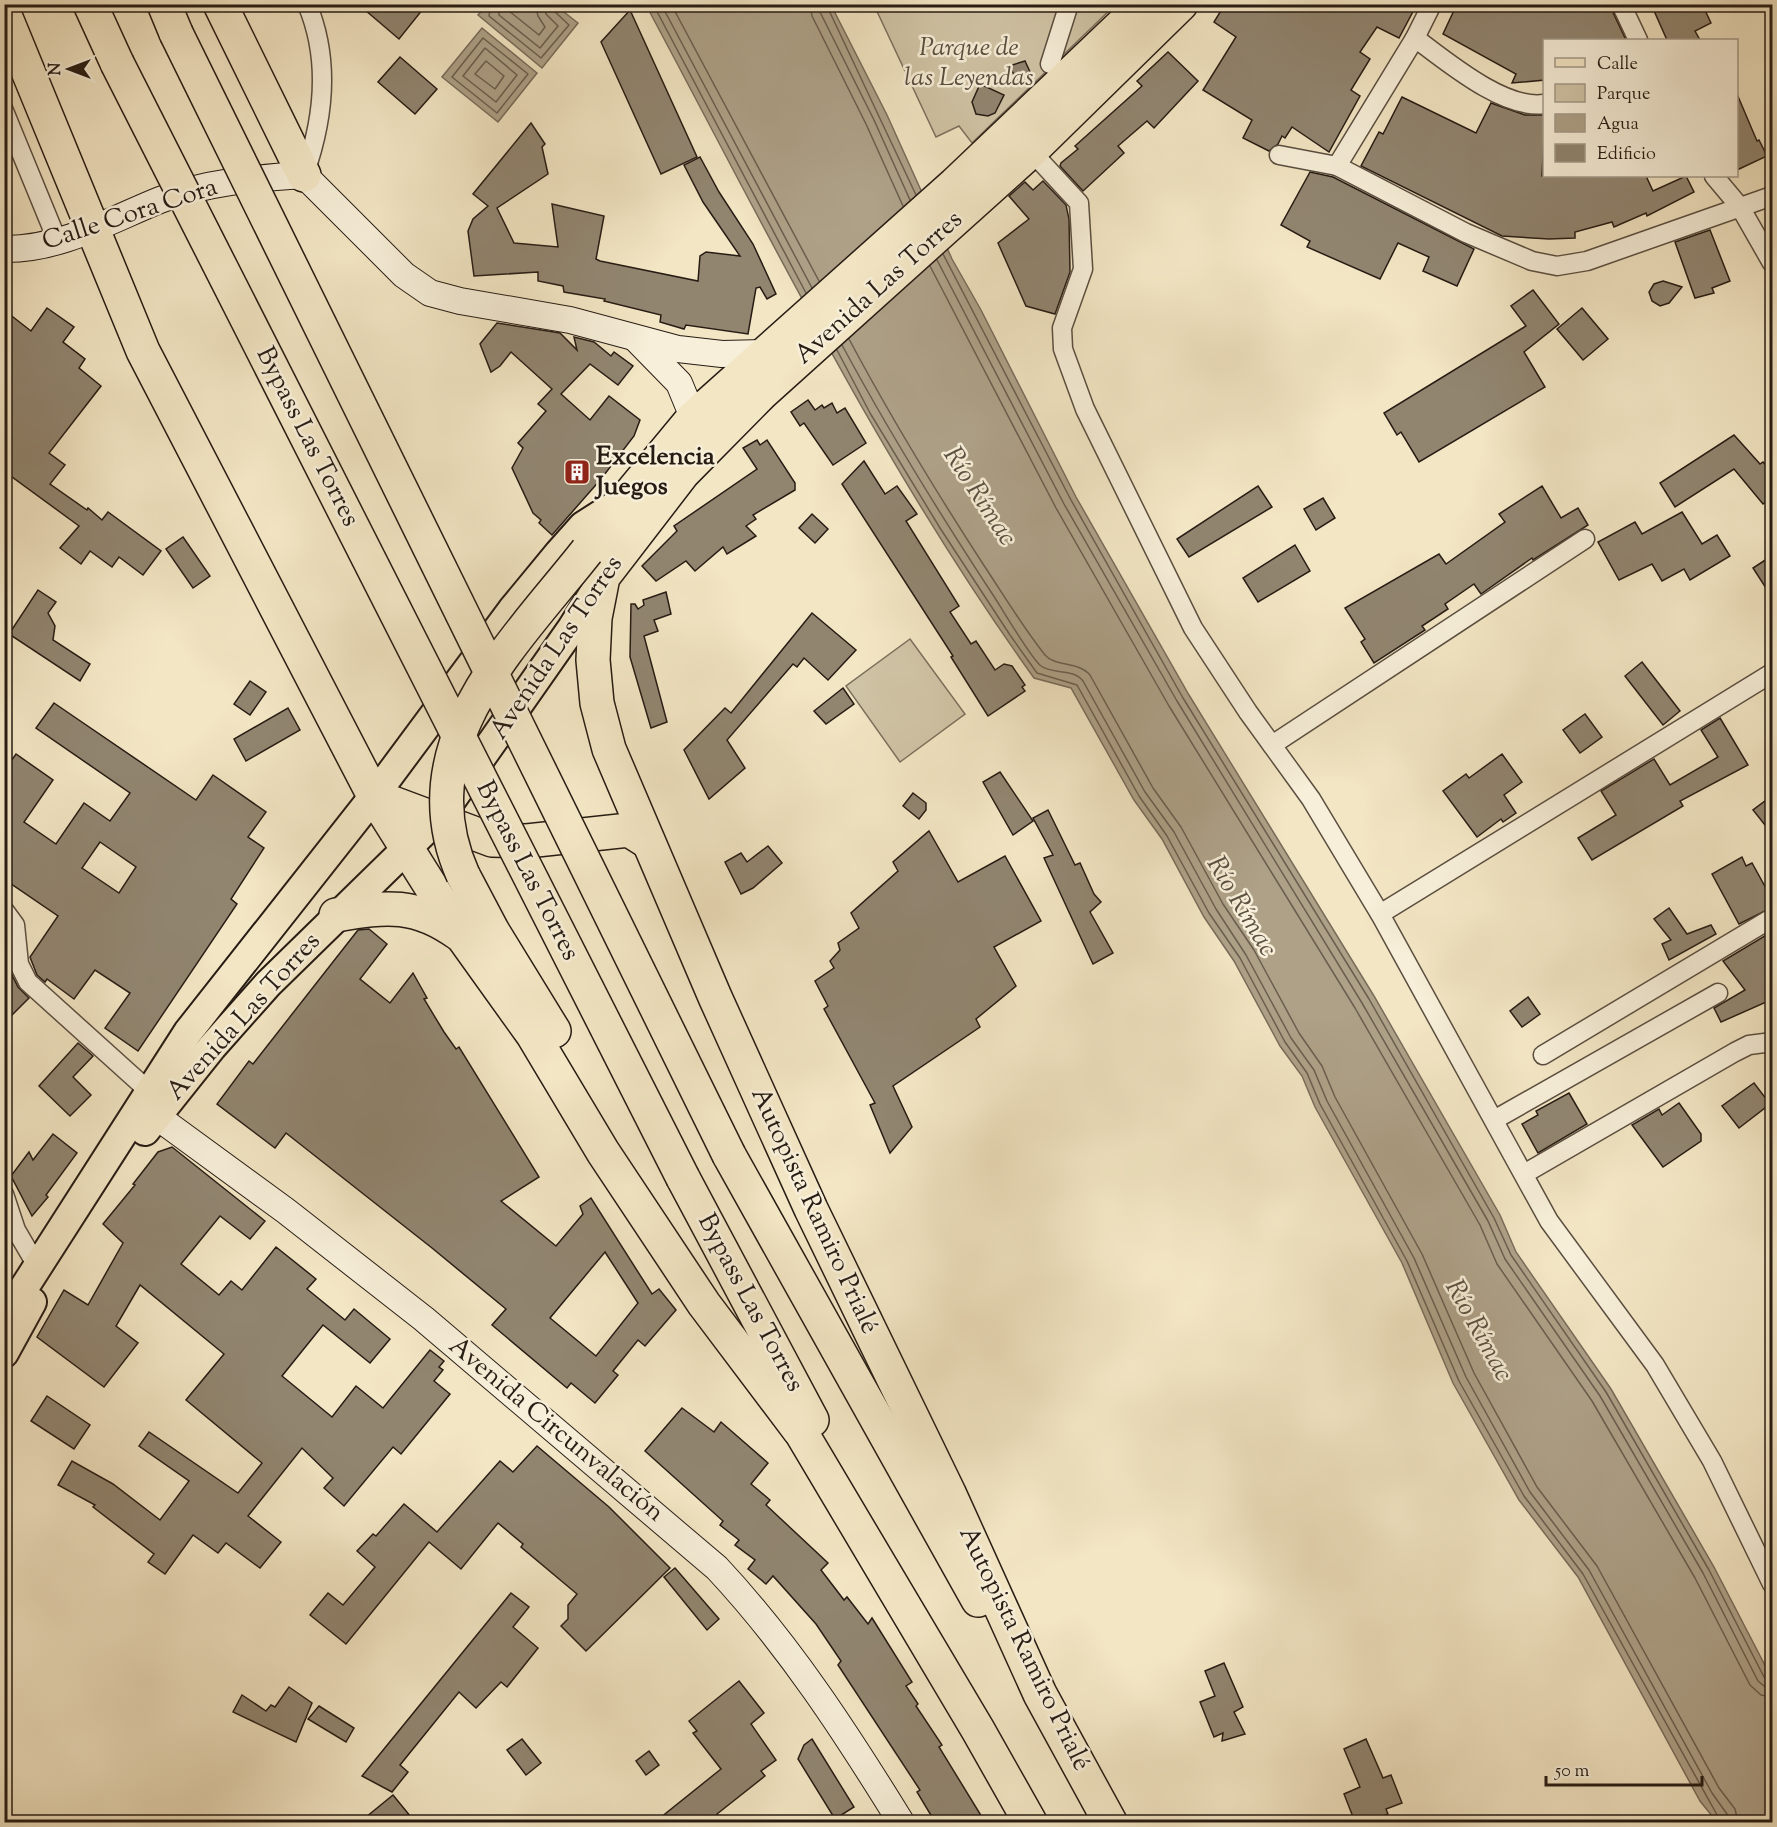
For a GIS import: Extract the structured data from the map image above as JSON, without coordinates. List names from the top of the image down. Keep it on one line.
{"streets":{"highway":["Avenida Las Torres","Bypass Las Torres","Autopista Ramiro Prialé"],"street":["Calle Cora Cora","Avenida Circunvalación"]},"crossings":[["Avenida Las Torres","Autopista Ramiro Prialé"],["Avenida Las Torres","Avenida Circunvalación"],["Bypass Las Torres","Autopista Ramiro Prialé"]],"water":["Río Rímac"],"parks":["Parque de las Leyendas"],"places":{"building":["Excelencia Juegos"]},"legend":["Calle","Parque","Agua","Edificio"],"scale_bar":"50 m","north":"left"}
